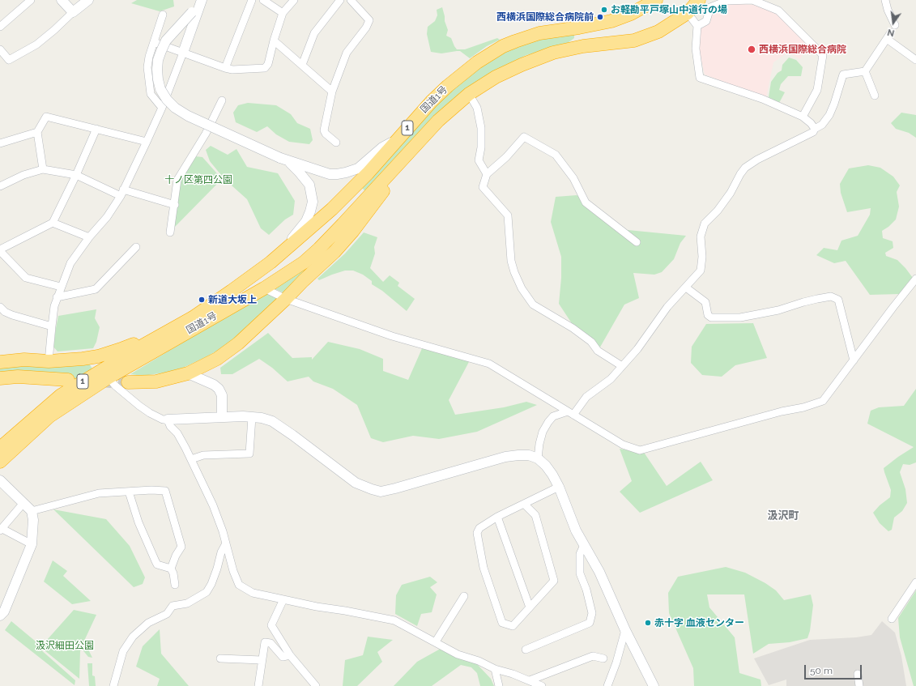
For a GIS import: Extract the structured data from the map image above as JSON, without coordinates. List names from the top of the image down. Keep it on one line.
{"streets":{"highway":["国道1号","1"]},"districts":["汲沢町"],"parks":["十ノ区第四公園","汲沢細田公園"],"places":["お軽勘平戸塚山中道行の場","西横浜国際総合病院前","西横浜国際総合病院","新道大坂上","赤十字 血液センター"],"scale_bar":"50 m","north":"bottom"}
